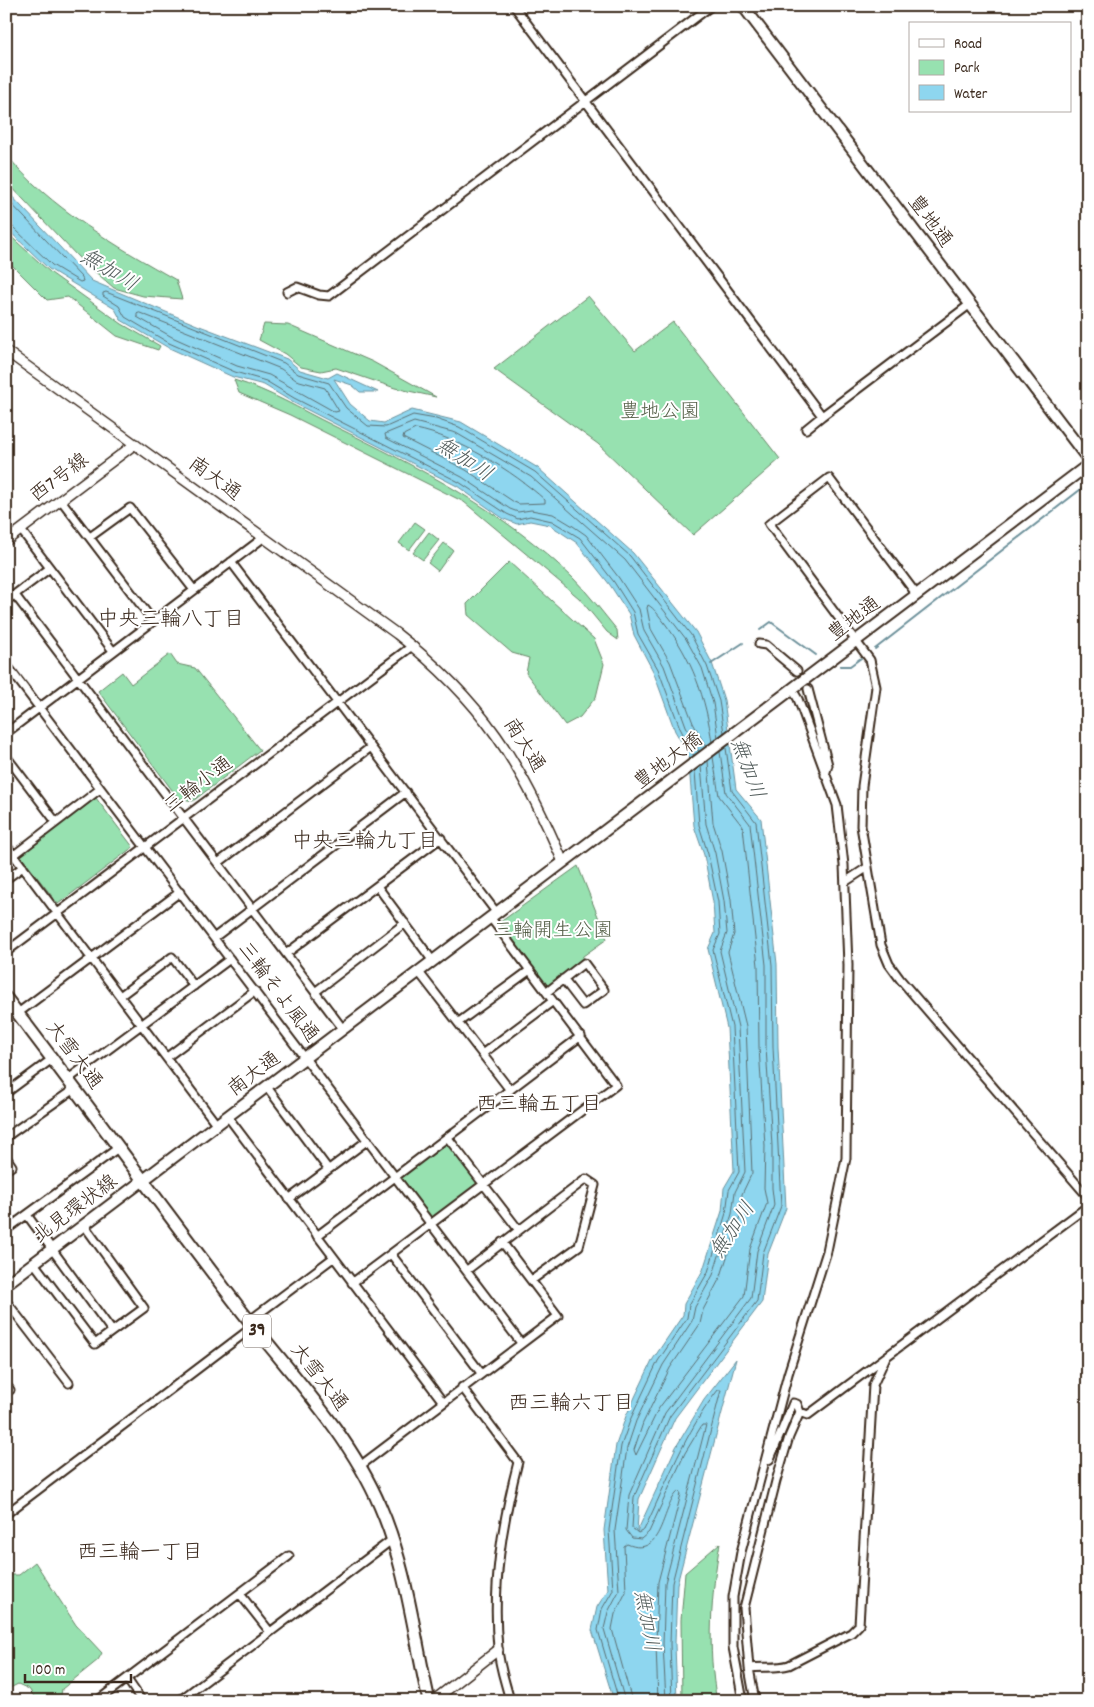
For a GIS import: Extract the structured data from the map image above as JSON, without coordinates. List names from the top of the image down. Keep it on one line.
{"streets":{"highway":["大雪大通","39"],"main road":["豊地通","南大通","豊地大橋","北見環状線"],"street":["西7号線","三輪小通","三輪そよ風通"]},"crossings":[["豊地通","豊地大橋"],["西7号線","南大通"],["南大通","豊地大橋"],["南大通","三輪小通"],["南大通","三輪そよ風通"],["南大通","大雪大通"],["南大通","北見環状線"],["三輪小通","三輪そよ風通"],["大雪大通","北見環状線"]],"districts":["中央三輪八丁目","中央三輪九丁目","西三輪五丁目","西三輪六丁目","西三輪一丁目"],"water":["無加川"],"parks":["豊地公園","三輪開生公園"],"legend":["Road","Park","Water"],"scale_bar":"100 m"}
